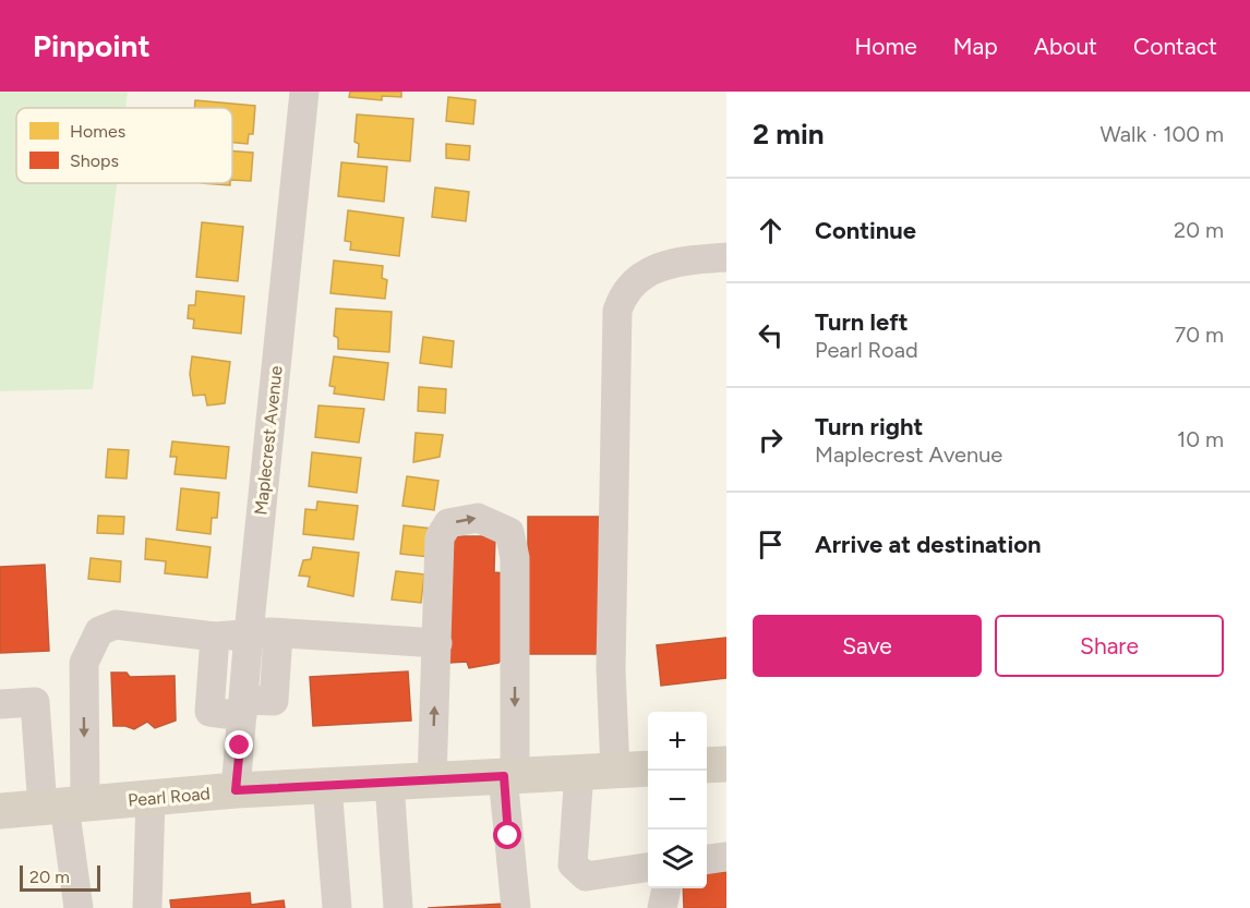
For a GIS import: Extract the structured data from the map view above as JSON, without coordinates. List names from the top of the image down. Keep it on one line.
{"streets":{"main road":["Pearl Road"],"street":["Maplecrest Avenue"]},"crossings":[["Maplecrest Avenue","Pearl Road"]],"legend":["Homes","Shops"],"scale_bar":"20 m","page":{"header":"Pinpoint","nav":["Home","Map","About","Contact"],"heading":["2 min","Walk · 100 m"],"list":[["Continue","20 m"],["Turn left","Pearl Road","70 m"],["Turn right","Maplecrest Avenue","10 m"],"Arrive at destination"],"buttons":["Save","Share"],"map_buttons":["+","−"],"scale":"20 m"}}
